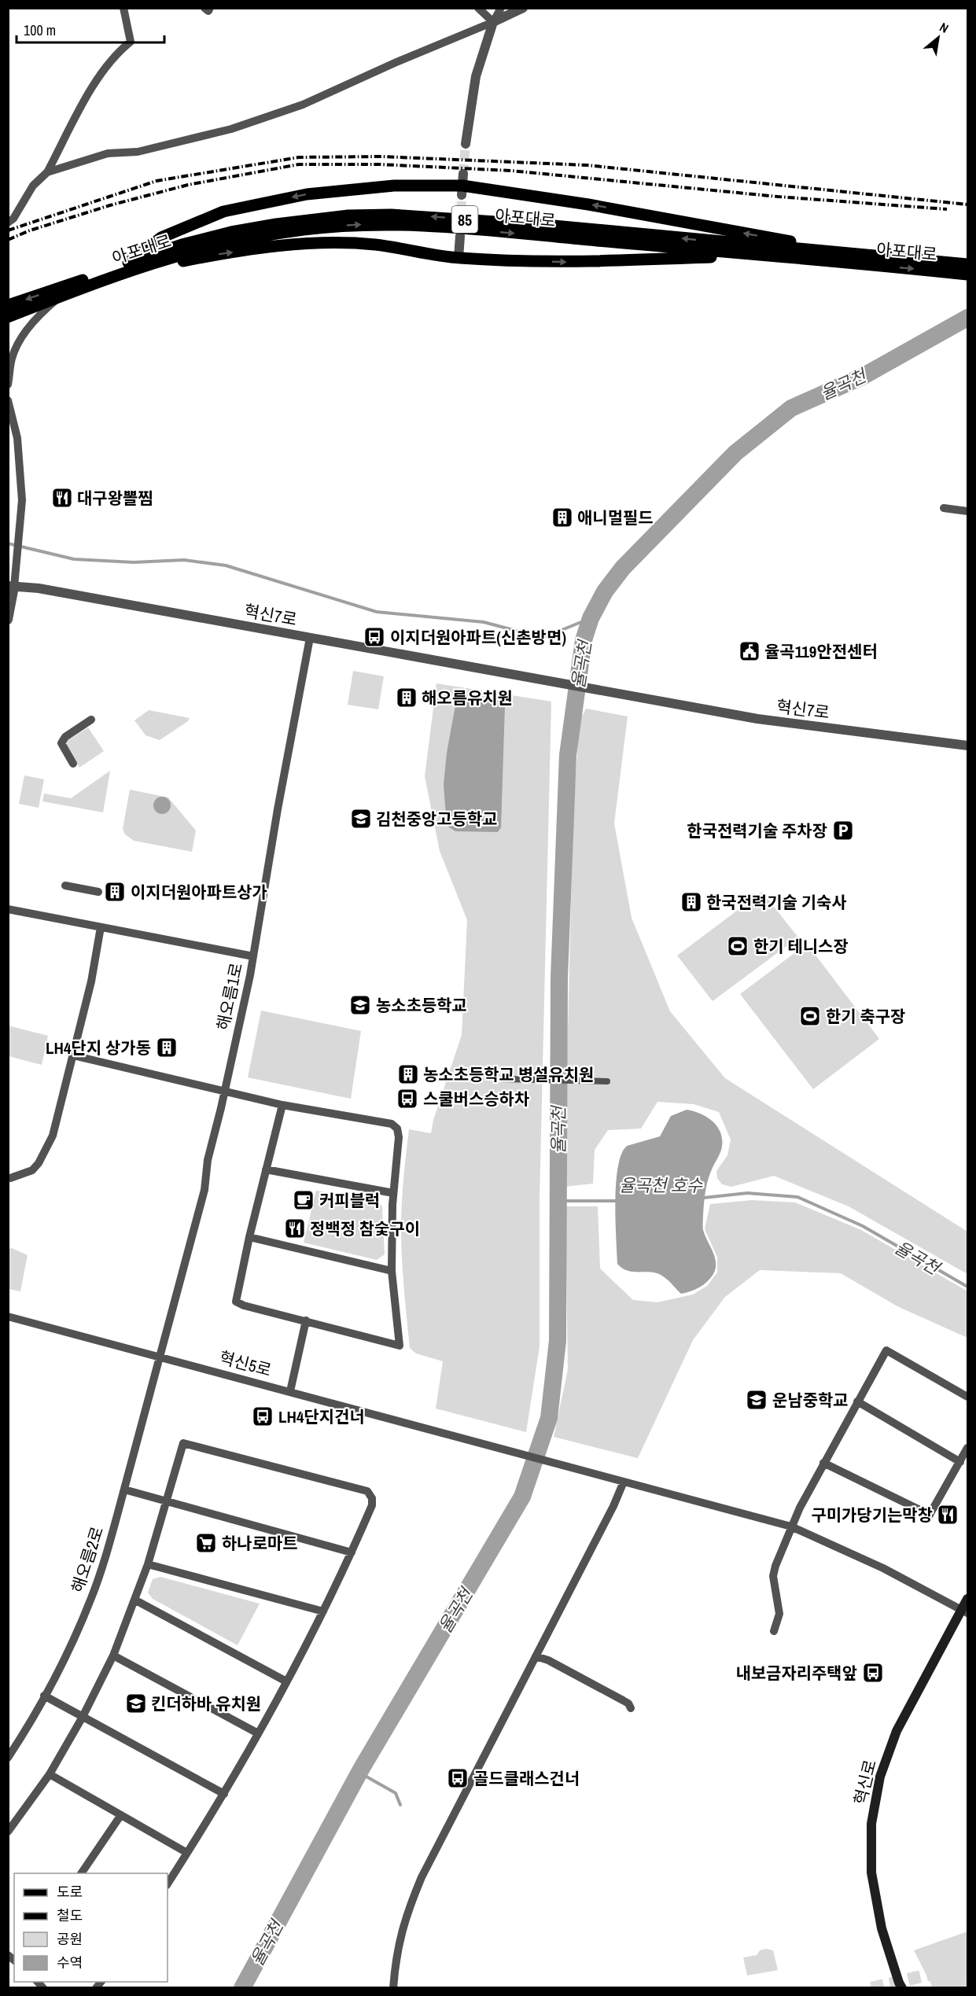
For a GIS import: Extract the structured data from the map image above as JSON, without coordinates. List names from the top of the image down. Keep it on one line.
{"streets":{"main road":["아포대로","85","혁신로"],"street":["혁신7로","해오름1로","혁신5로","해오름2로"]},"crossings":[["혁신7로","해오름1로"],["해오름1로","혁신5로"],["해오름1로","해오름2로"],["혁신5로","해오름2로"],["혁신5로","혁신로"]],"water":["율곡천","율곡천 호수"],"places":{"restaurant":["대구왕뽈찜","정백정 참숯구이","구미가당기는막창"],"building":["애니멀필드","해오름유치원","이지더원아파트상가","한국전력기술 기숙사","LH4단지 상가동","농소초등학교 병설유치원"],"bus stop":["이지더원아파트(신촌방면)","스쿨버스승하차","LH4단지건너","내보금자리주택앞","골드클래스건너"],"public building":["율곡119안전센터"],"school or university":["김천중앙고등학교","농소초등학교","운남중학교","킨더하바 유치원"],"parking":["한국전력기술 주차장"],"sports":["한기 테니스장","한기 축구장"],"cafe":["커피블럭"],"supermarket":["하나로마트"]},"legend":["도로","철도","공원","수역"],"scale_bar":"100 m","north":"top right"}
